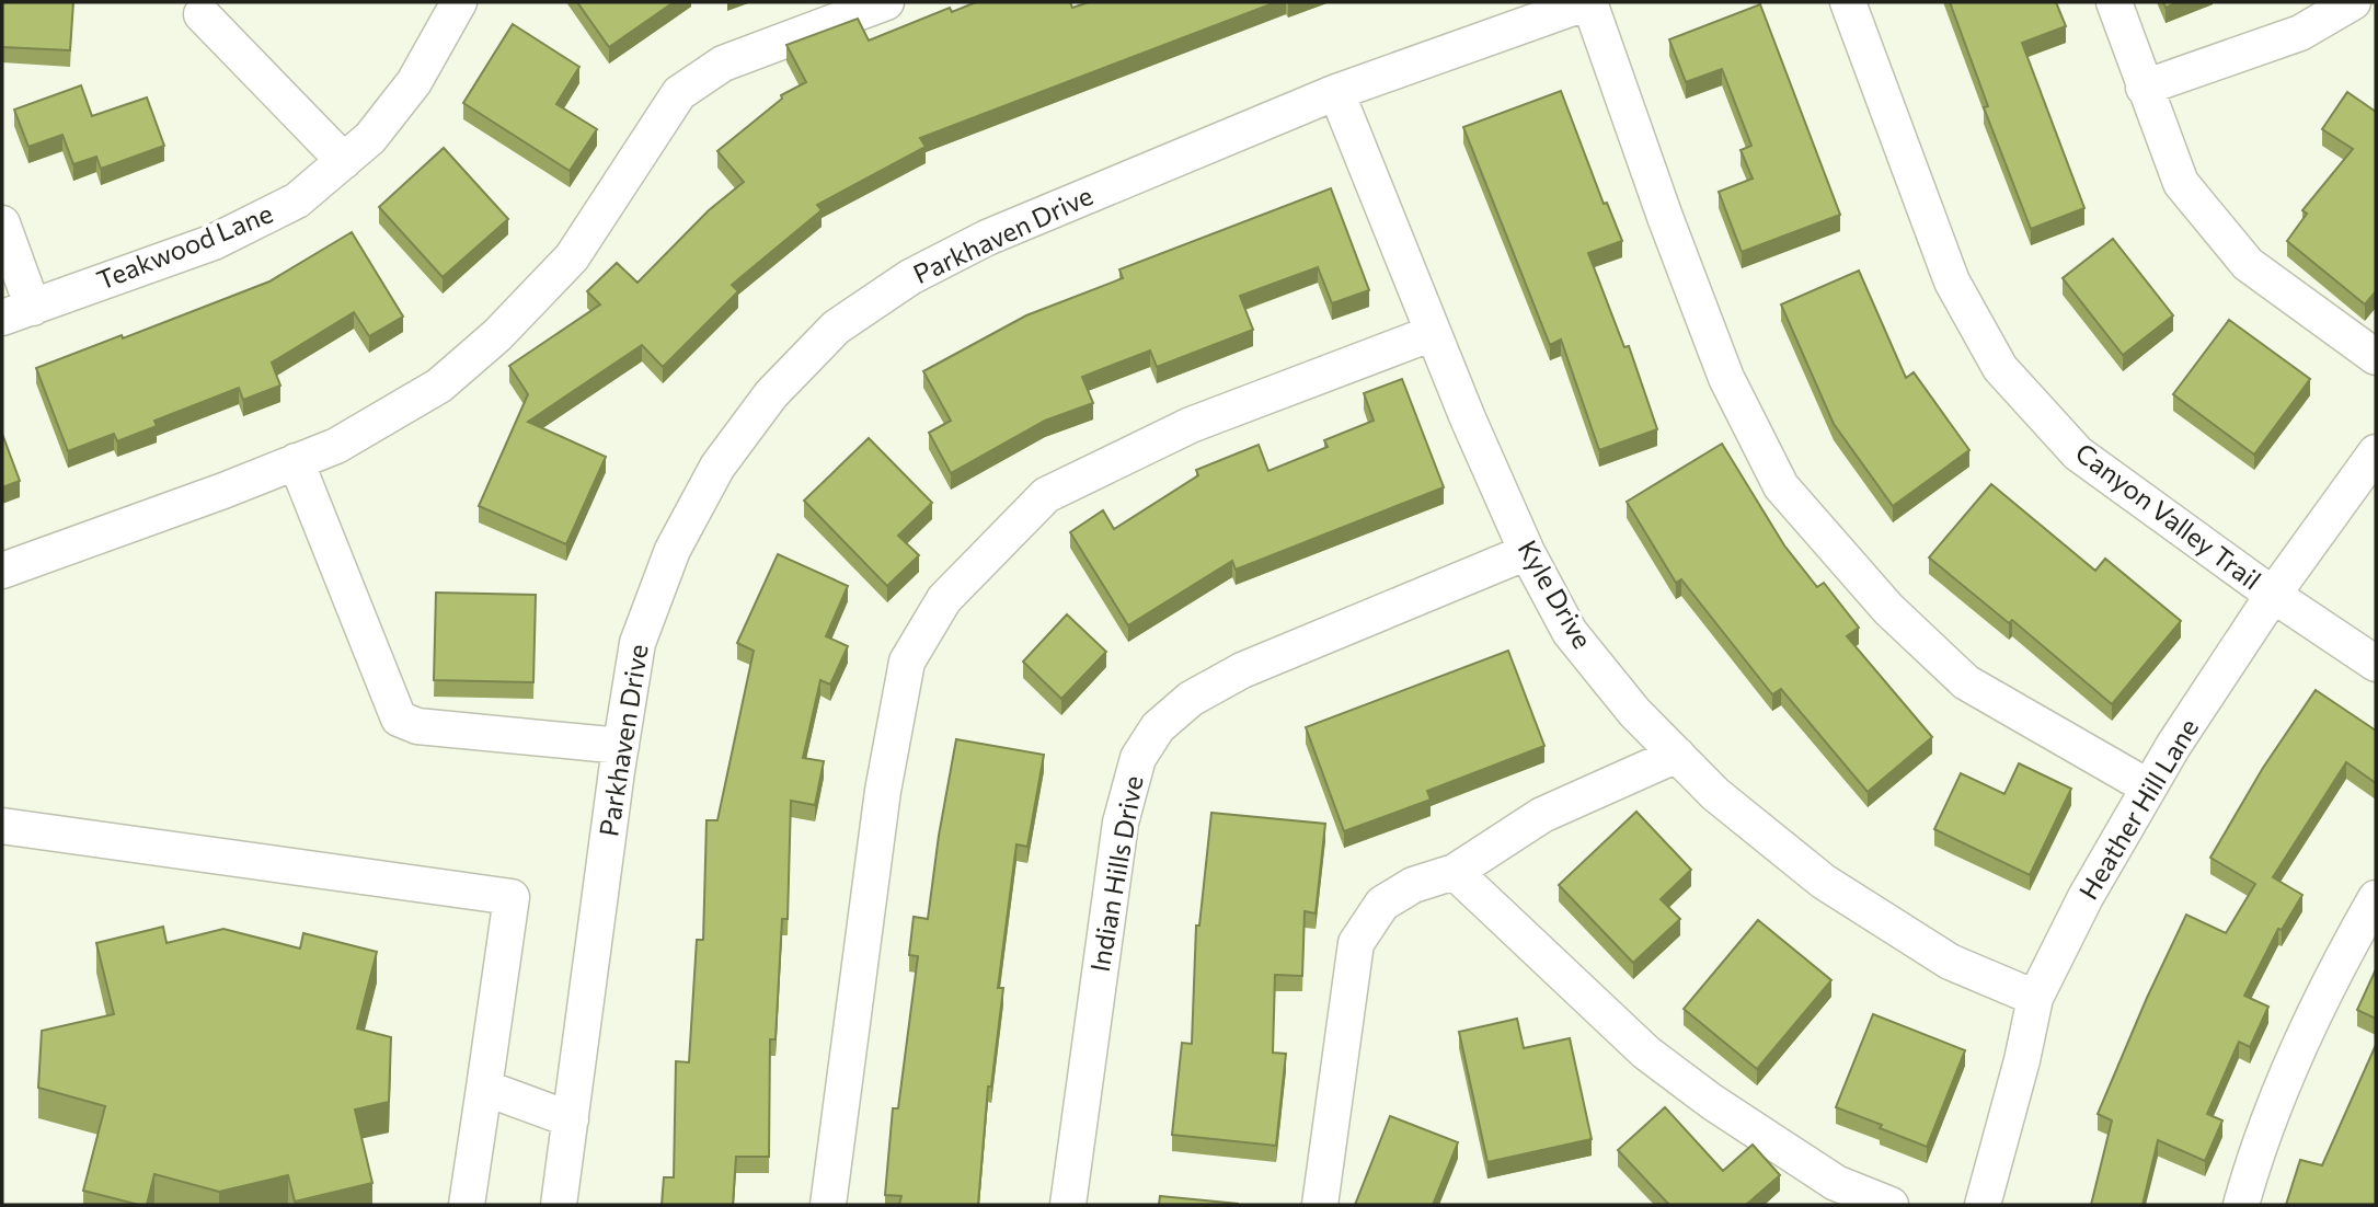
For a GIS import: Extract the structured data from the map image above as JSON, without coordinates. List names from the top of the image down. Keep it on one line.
{"streets":{"street":["Parkhaven Drive","Teakwood Lane","Canyon Valley Trail","Kyle Drive","Heather Hill Lane","Indian Hills Drive"]},"crossings":[["Parkhaven Drive","Kyle Drive"],["Canyon Valley Trail","Heather Hill Lane"],["Kyle Drive","Heather Hill Lane"],["Kyle Drive","Indian Hills Drive"]]}
